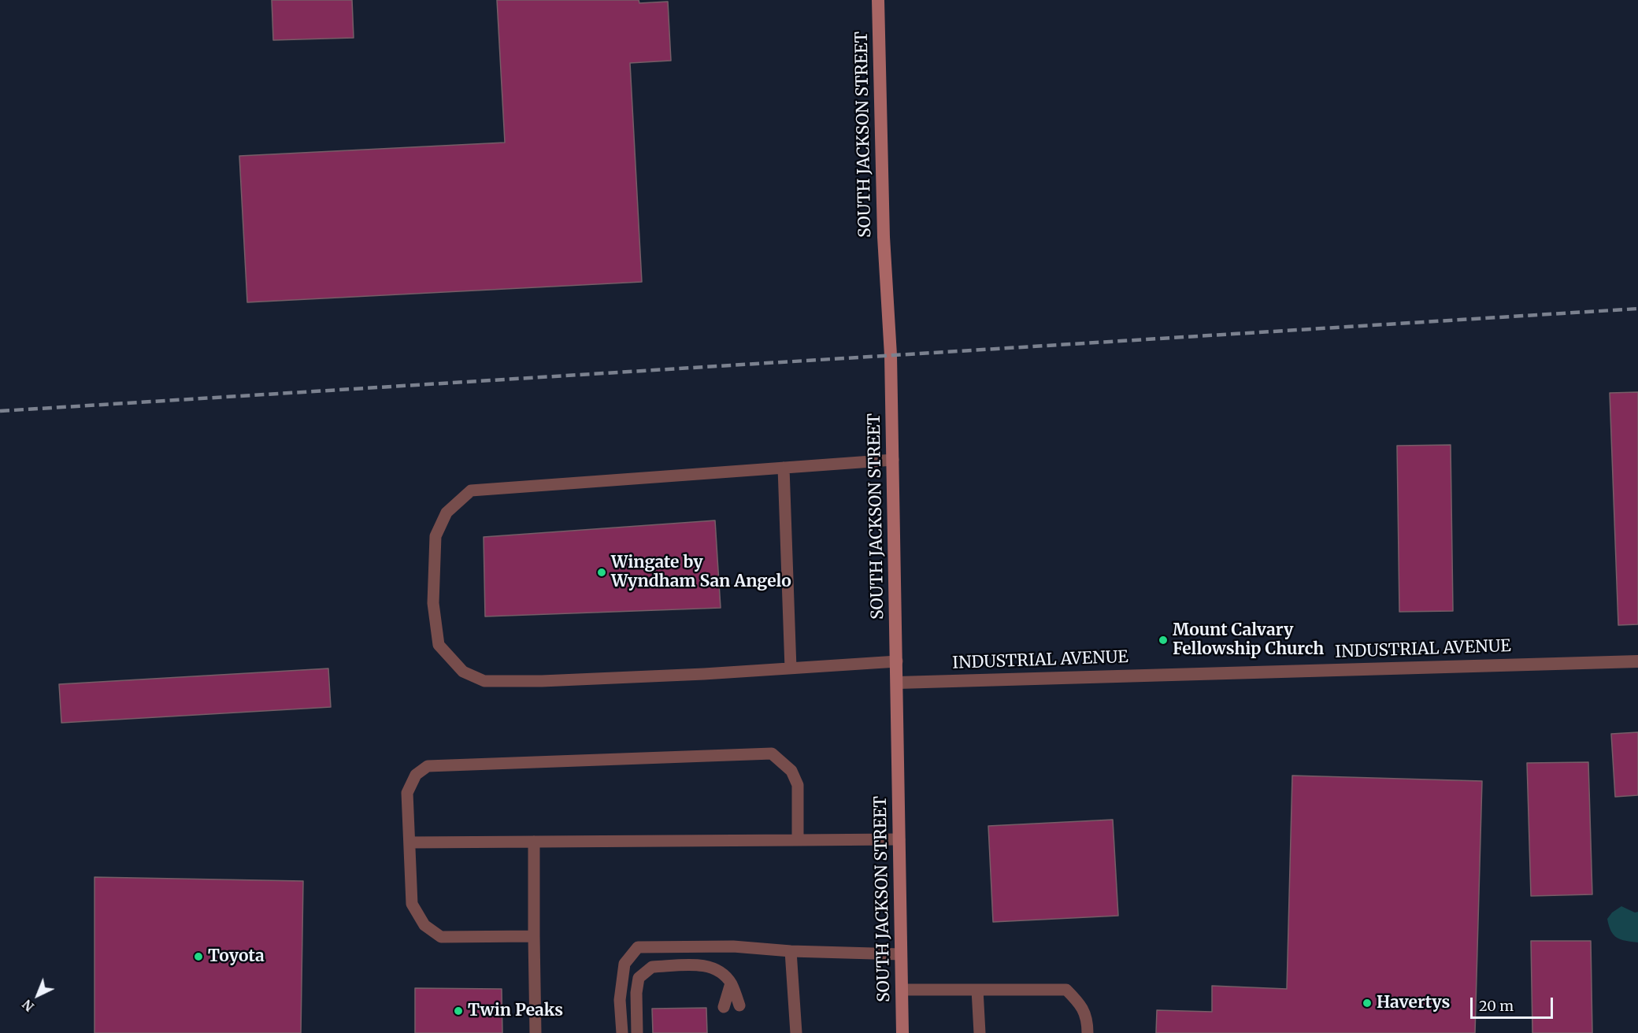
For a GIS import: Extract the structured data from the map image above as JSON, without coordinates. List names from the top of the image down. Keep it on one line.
{"streets":{"main road":["SOUTH JACKSON STREET"],"street":["INDUSTRIAL AVENUE"]},"crossings":[["SOUTH JACKSON STREET","INDUSTRIAL AVENUE"]],"places":["Wingate by Wyndham San Angelo","Mount Calvary Fellowship Church","Toyota","Havertys","Twin Peaks"],"scale_bar":"20 m","north":"bottom left"}
